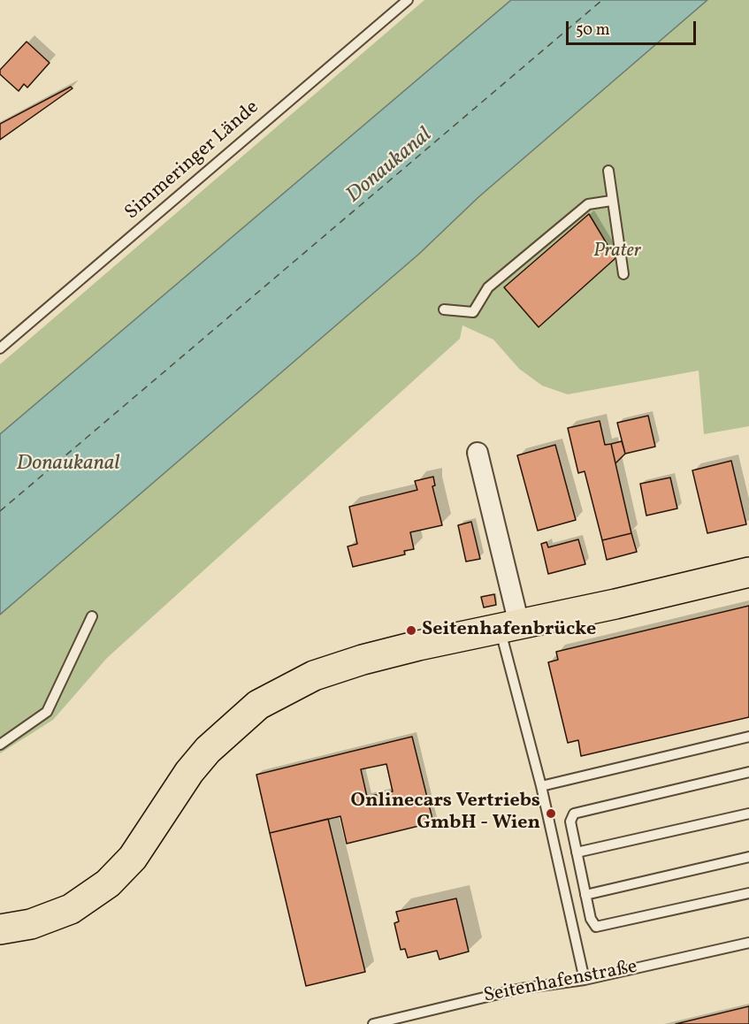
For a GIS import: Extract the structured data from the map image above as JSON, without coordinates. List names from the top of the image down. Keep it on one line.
{"streets":{"lane":["Simmeringer Lände","Seitenhafenstraße"]},"water":["Donaukanal"],"parks":["Prater"],"places":["Seitenhafenbrücke","Onlinecars Vertriebs GmbH - Wien"],"scale_bar":"50 m"}
